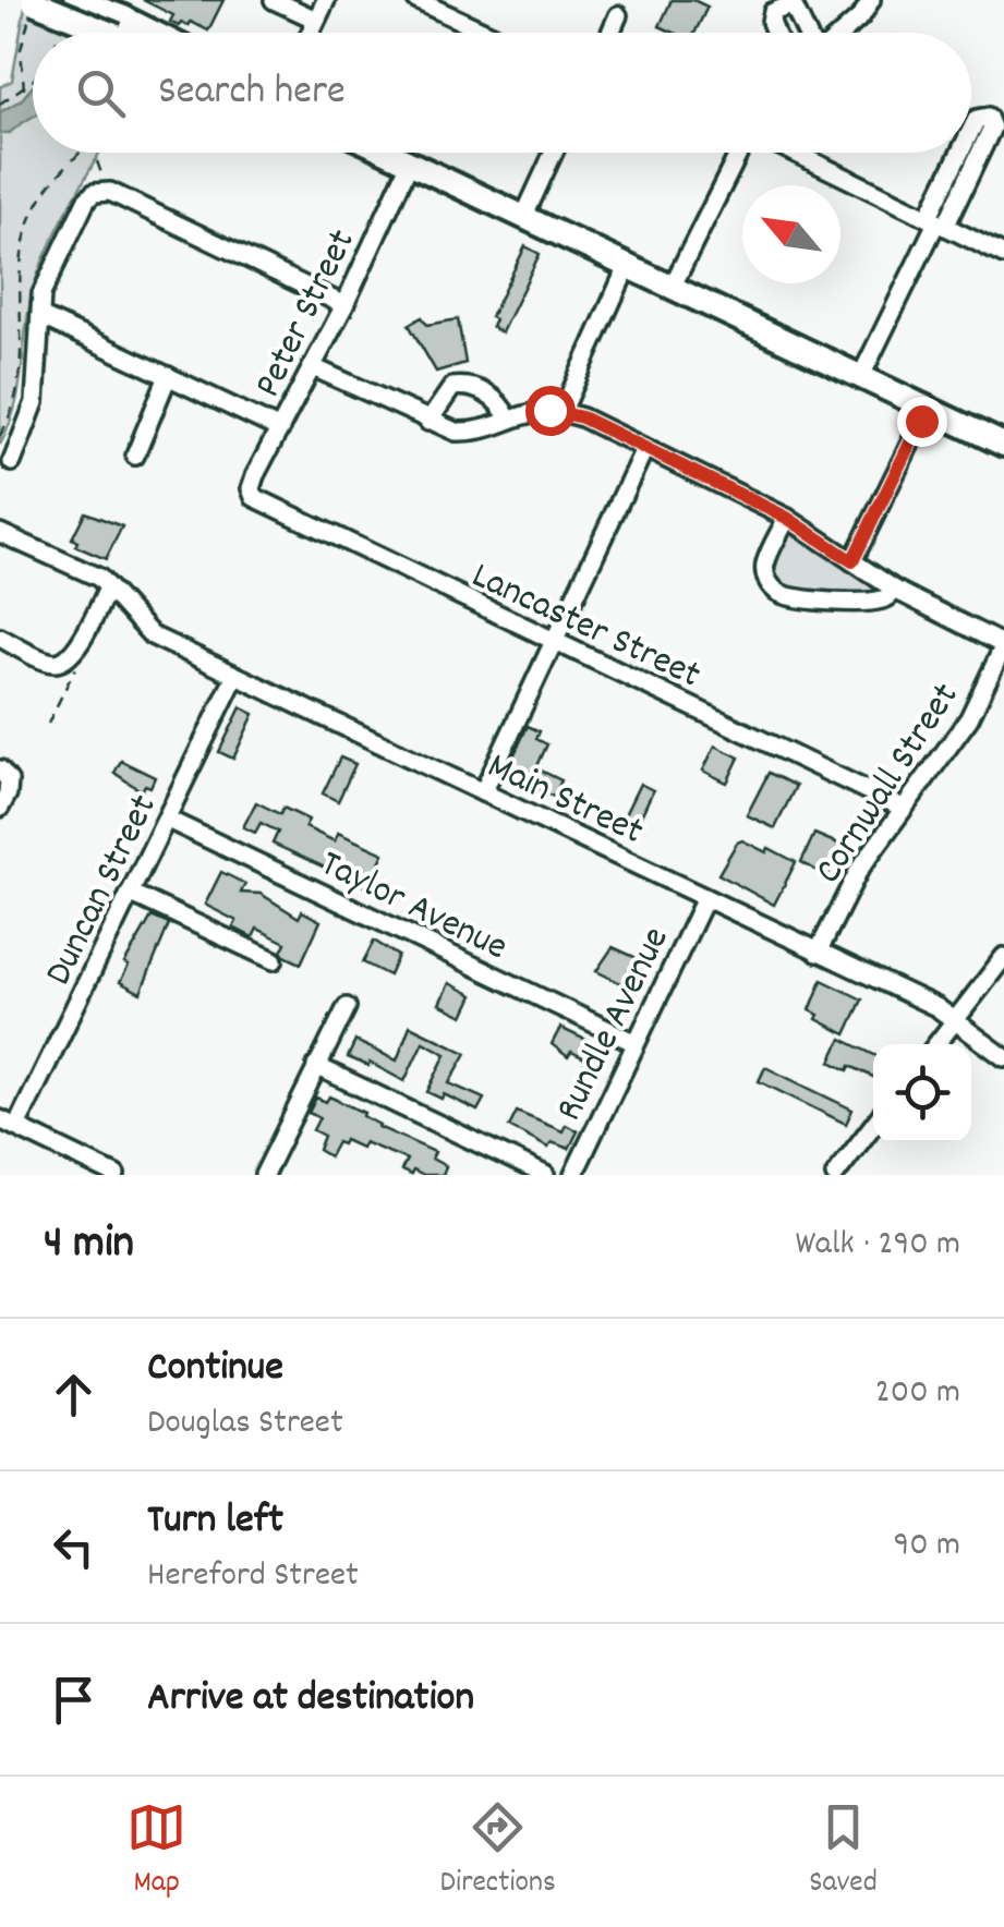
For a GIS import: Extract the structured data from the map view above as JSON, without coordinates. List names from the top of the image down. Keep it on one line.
{"streets":{"street":["Peter Street","Lancaster Street","Cornwall Street","Main Street","Duncan Street","Taylor Avenue","Rundle Avenue"]},"crossings":[["Peter Street","Lancaster Street"],["Lancaster Street","Cornwall Street"],["Cornwall Street","Main Street"],["Main Street","Duncan Street"],["Main Street","Rundle Avenue"],["Duncan Street","Taylor Avenue"],["Taylor Avenue","Rundle Avenue"]],"north":"top left","page":{"search":"Search here","heading":["4 min","Walk · 290 m"],"list":[["Continue","Douglas Street","200 m"],["Turn left","Hereford Street","90 m"],"Arrive at destination"],"nav":["Map","Directions","Saved"]}}
